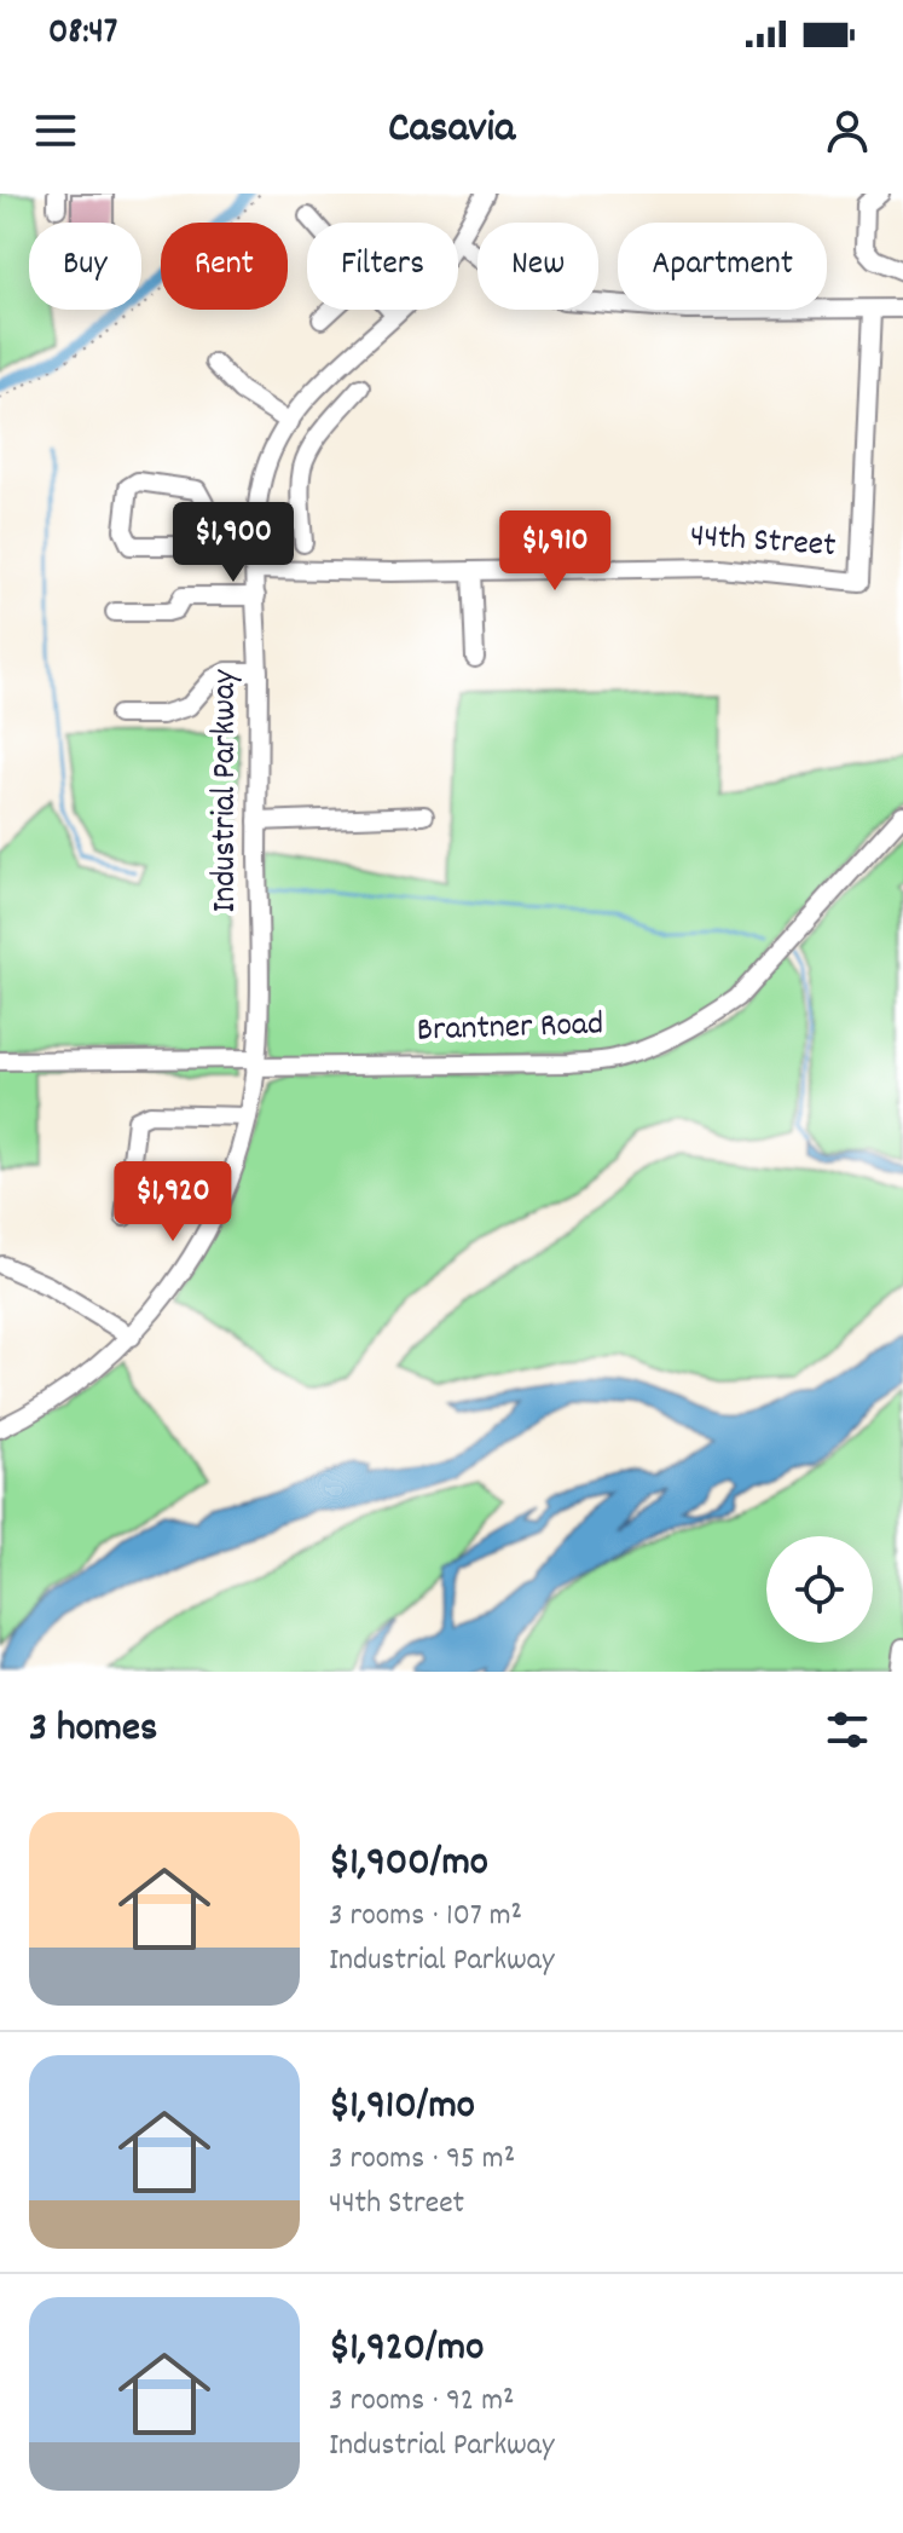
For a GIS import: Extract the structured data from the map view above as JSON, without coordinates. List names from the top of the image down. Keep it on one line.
{"streets":{"street":["44th Street","Industrial Parkway","Brantner Road"]},"crossings":[["44th Street","Industrial Parkway"],["Industrial Parkway","Brantner Road"]],"page":{"status":"08:47","header":"Casavia","chip":["Buy","Rent","Filters","New","Apartment"],"price":["$1,900","$1,910","$1,920"],"heading":"3 homes","list":[{"name":"$1,900/mo","note":"3 rooms · 107 m² · Industrial Parkway"},{"name":"$1,910/mo","note":"3 rooms · 95 m² · 44th Street"},{"name":"$1,920/mo","note":"3 rooms · 92 m² · Industrial Parkway"}]}}
